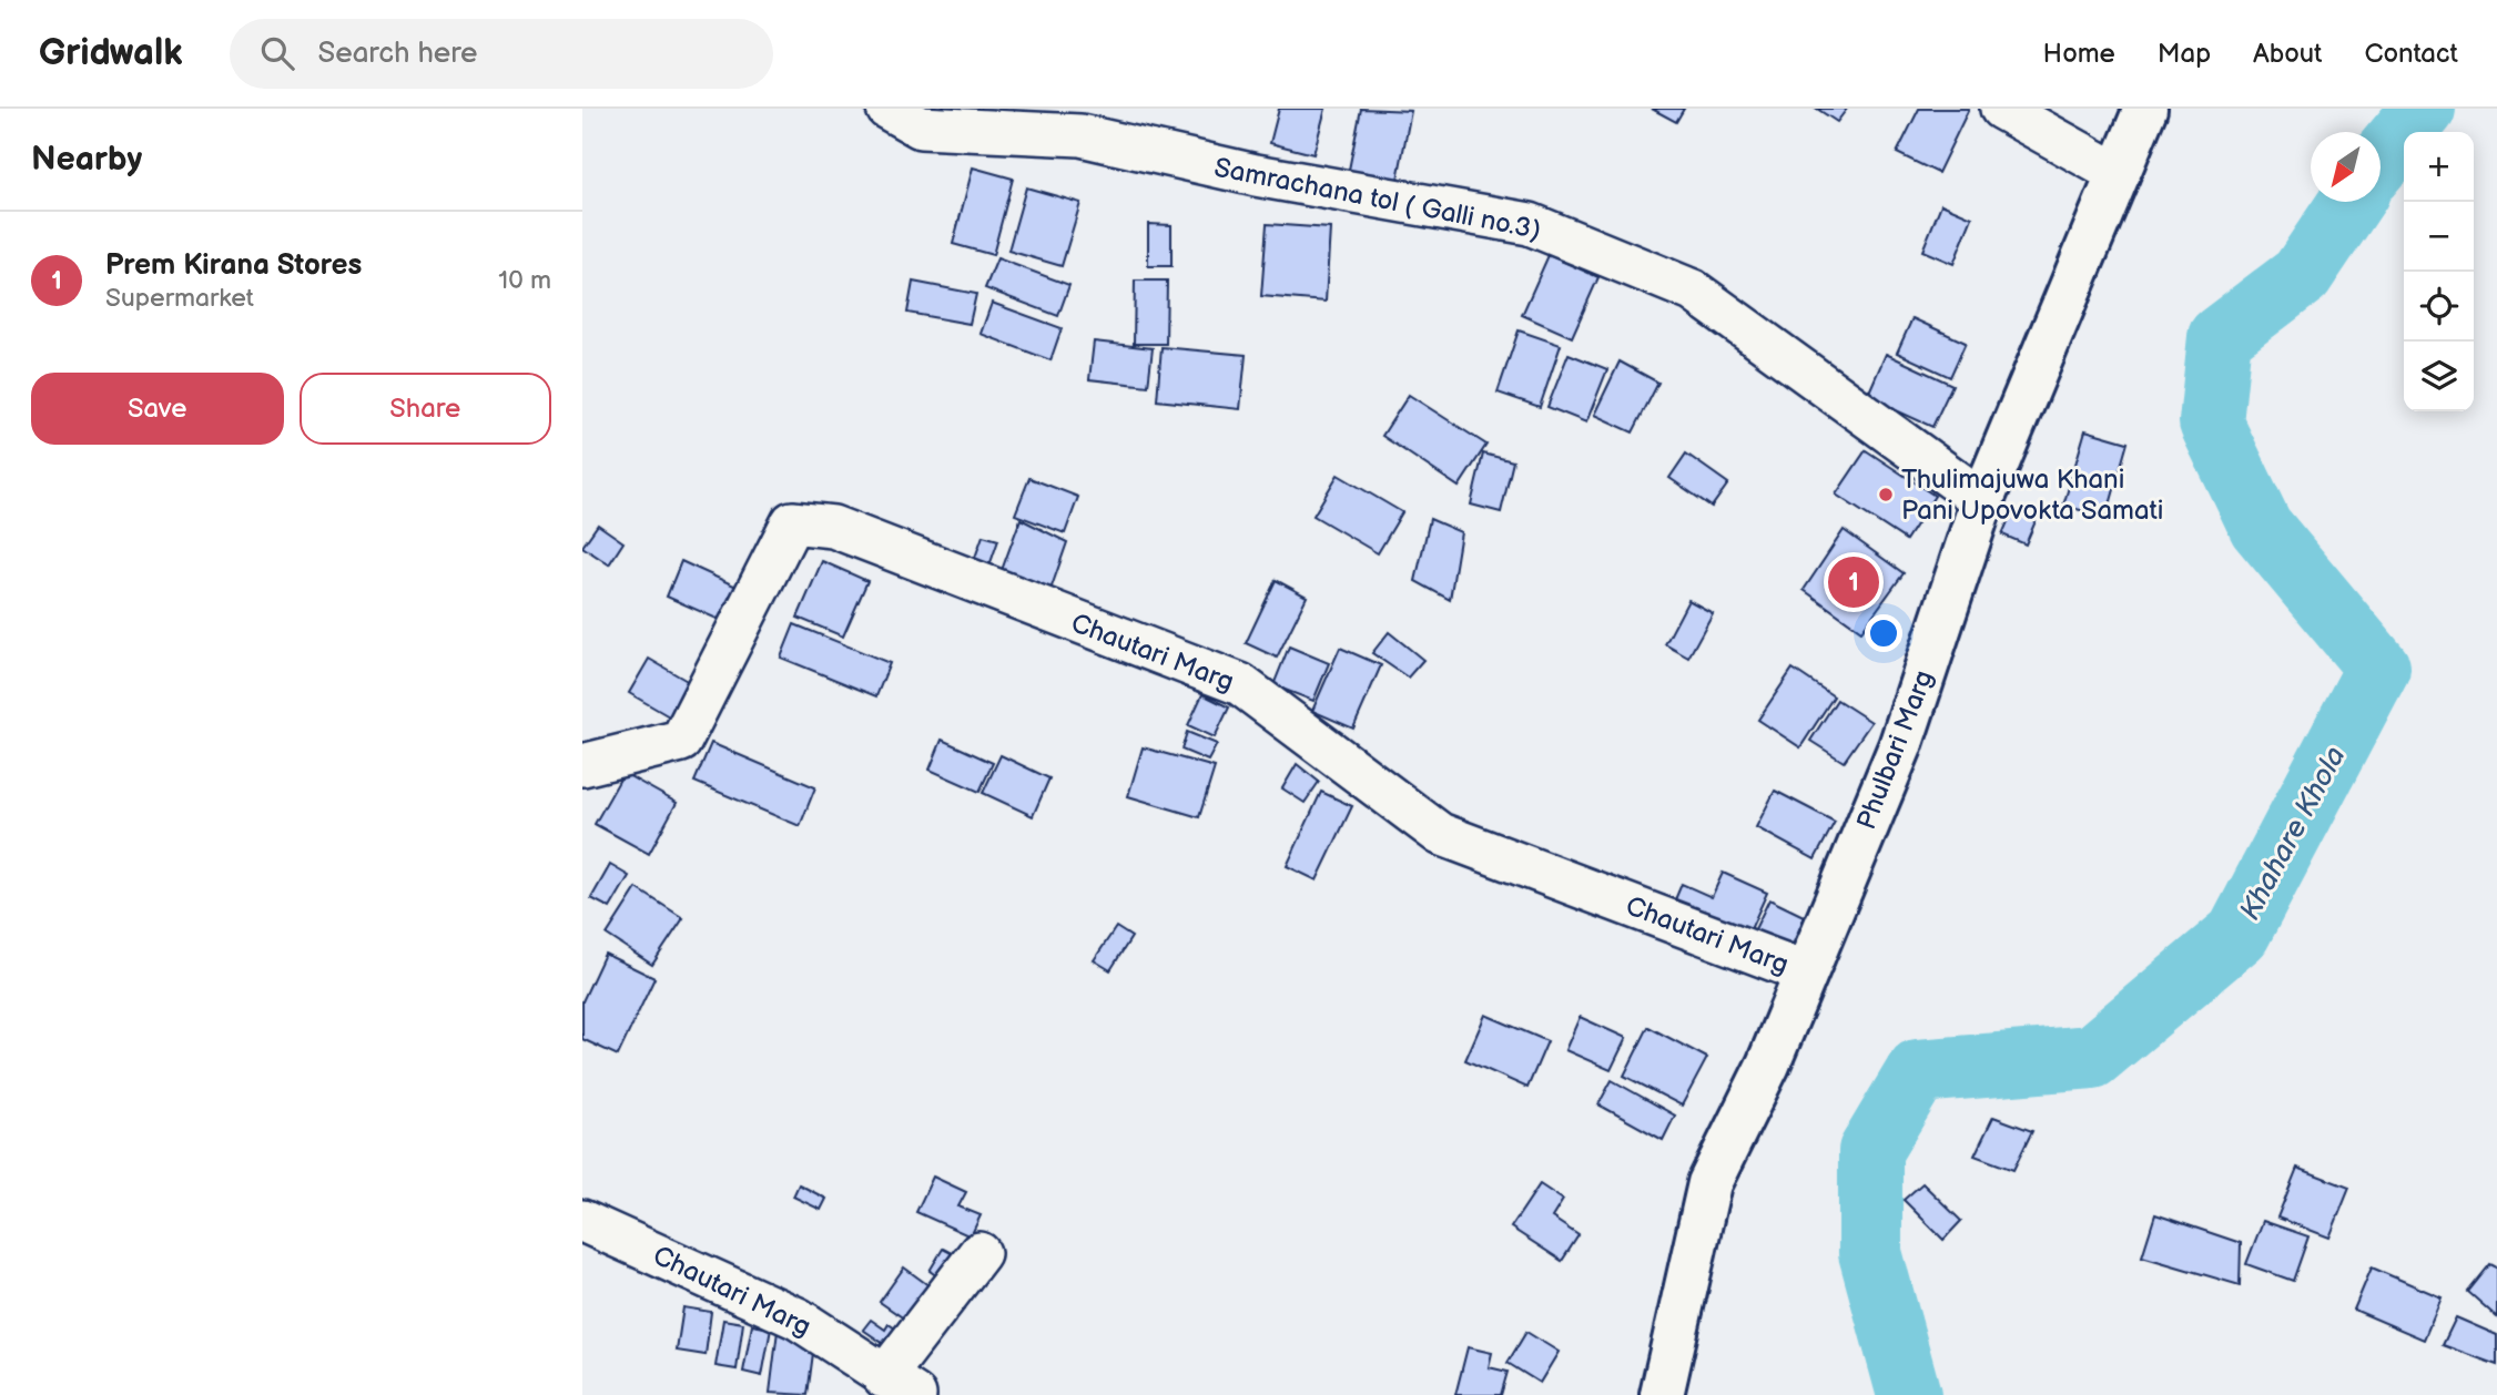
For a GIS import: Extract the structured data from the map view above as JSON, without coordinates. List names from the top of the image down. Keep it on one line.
{"streets":{"main road":["Phulbari Marg"],"street":["Samrachana tol ( Galli no.3)","Chautari Marg"]},"crossings":[["Samrachana tol ( Galli no.3)","Phulbari Marg"],["Chautari Marg","Phulbari Marg"]],"water":["Khahare Khola"],"places":["Thulimajuwa Khani Pani Upovokta Samati"],"north":"bottom left","page":{"header":"Gridwalk","search":"Search here","nav":["Home","Map","About","Contact"],"heading":"Nearby","map_buttons":["+","−"],"list":[{"mark":"1","name":"Prem Kirana Stores","note":"Supermarket","value":"10 m"}],"buttons":["Save","Share"],"pins":"1"}}
